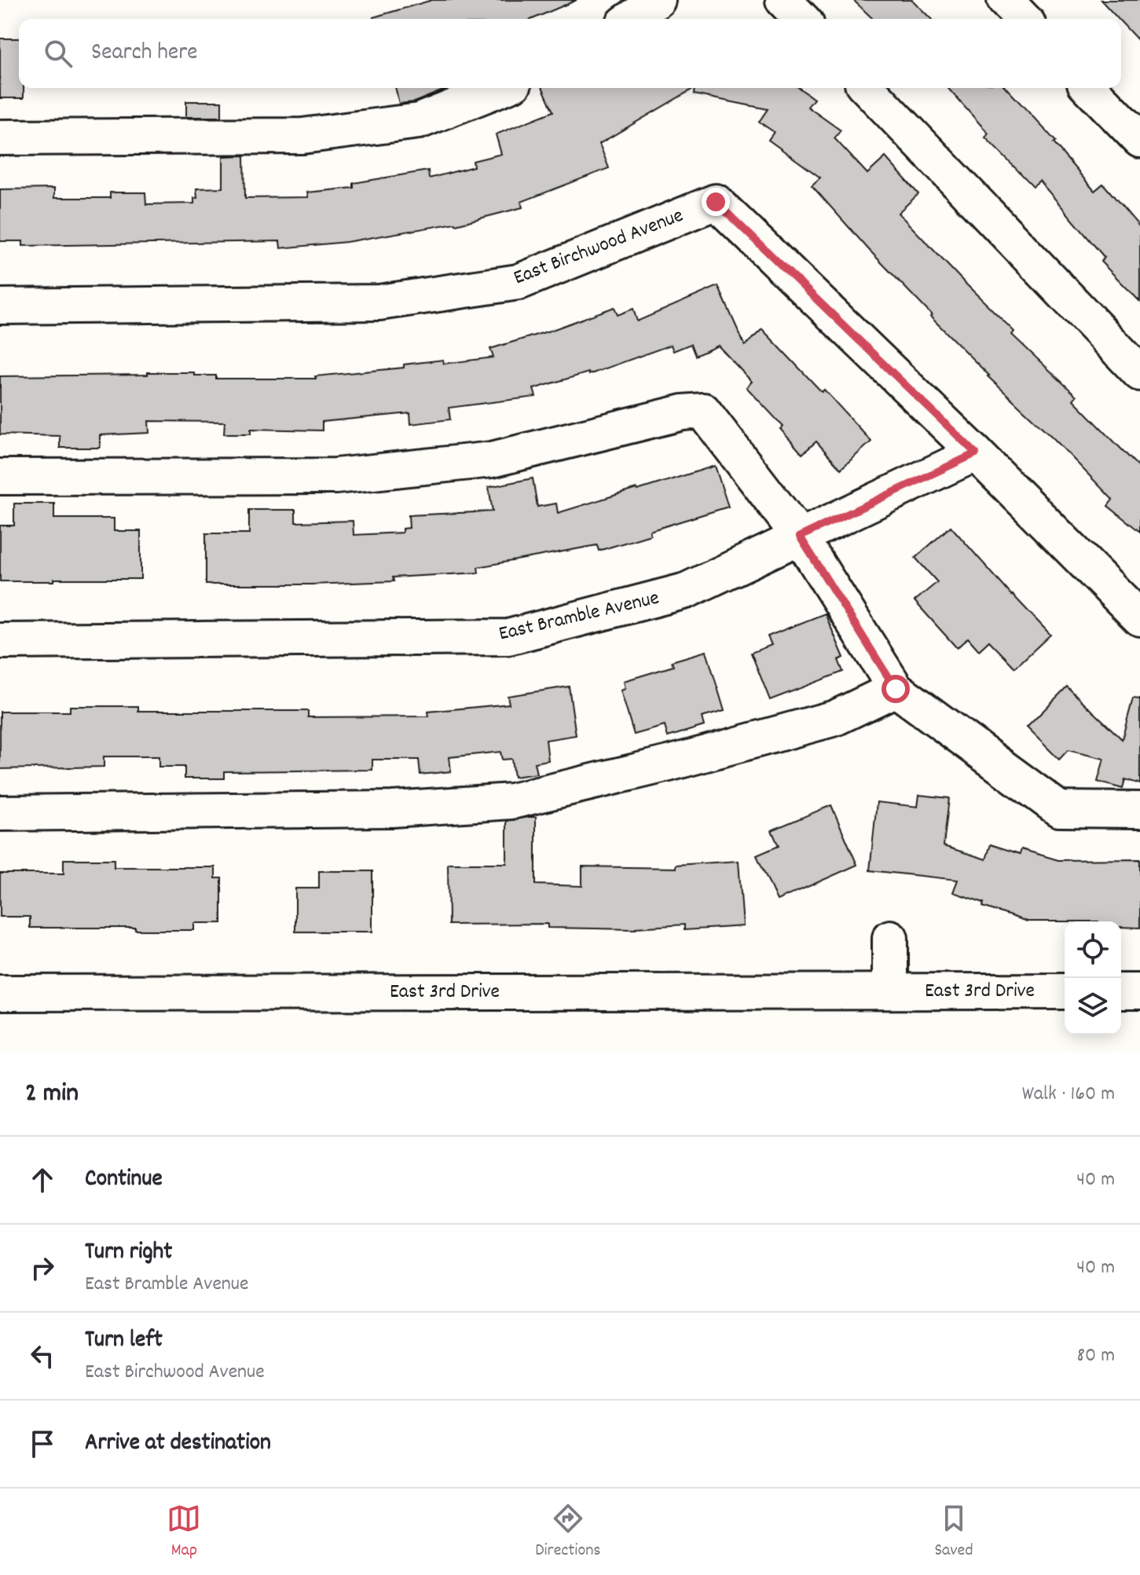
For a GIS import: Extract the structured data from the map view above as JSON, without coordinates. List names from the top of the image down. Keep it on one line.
{"streets":{"street":["East Birchwood Avenue","East Bramble Avenue","East 3rd Drive"]},"crossings":[["East Birchwood Avenue","East Bramble Avenue"]],"page":{"search":"Search here","heading":["2 min","Walk · 160 m"],"list":[["Continue","40 m"],["Turn right","East Bramble Avenue","40 m"],["Turn left","East Birchwood Avenue","80 m"],"Arrive at destination"],"nav":["Map","Directions","Saved"]}}
